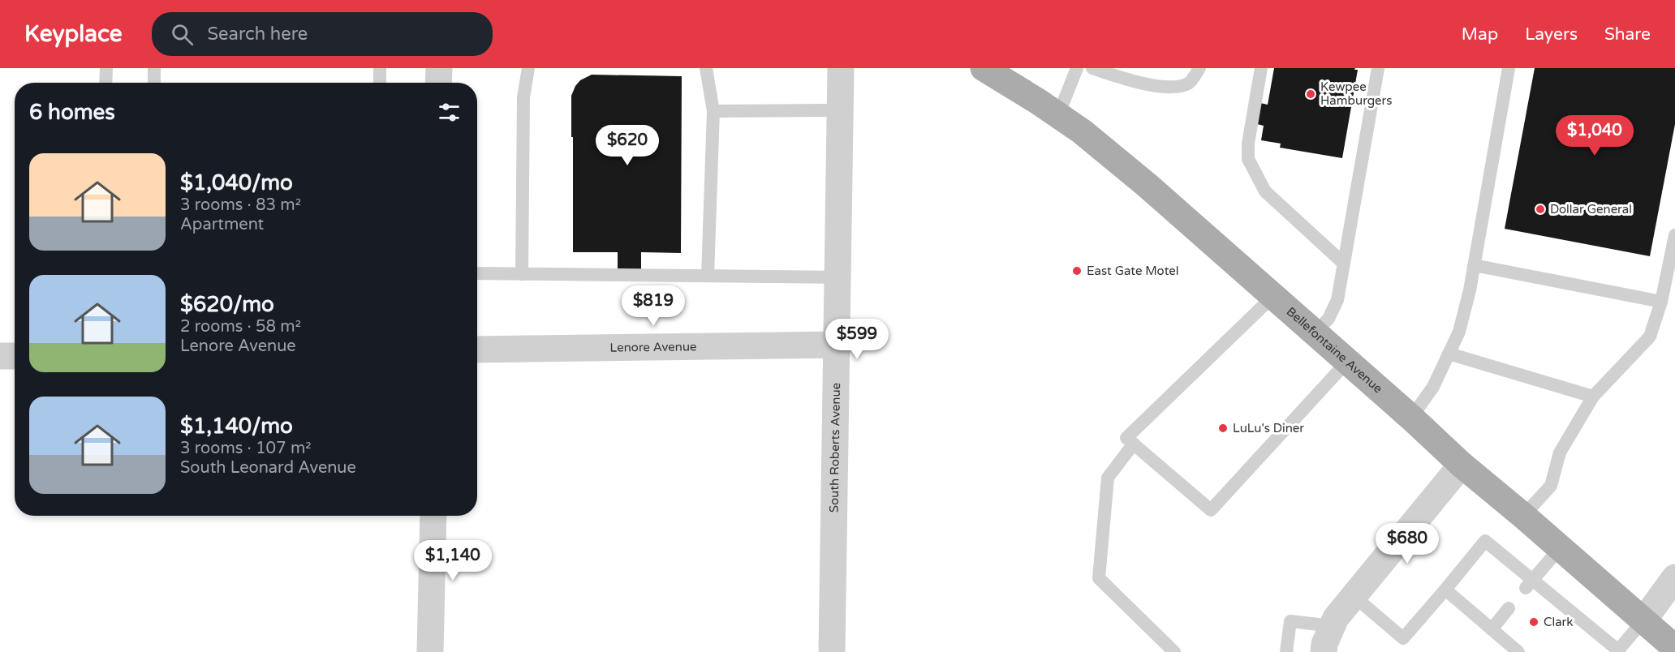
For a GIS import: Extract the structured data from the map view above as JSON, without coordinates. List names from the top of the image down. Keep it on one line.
{"streets":{"main road":["Bellefontaine Avenue"],"street":["Lenore Avenue","South Roberts Avenue"]},"crossings":[["Lenore Avenue","South Roberts Avenue"]],"places":["Kewpee Hamburgers","Dollar General","East Gate Motel","LuLu's Diner","Clark"],"page":{"header":"Keyplace","search":"Search here","nav":["Map","Layers","Share"],"heading":"6 homes","price":["$1,040","$620","$819","$599","$680","$1,140"],"list":[{"name":"$1,040/mo","note":"3 rooms · 83 m² · Apartment"},{"name":"$620/mo","note":"2 rooms · 58 m² · Lenore Avenue"},{"name":"$1,140/mo","note":"3 rooms · 107 m² · South Leonard Avenue"}]}}
